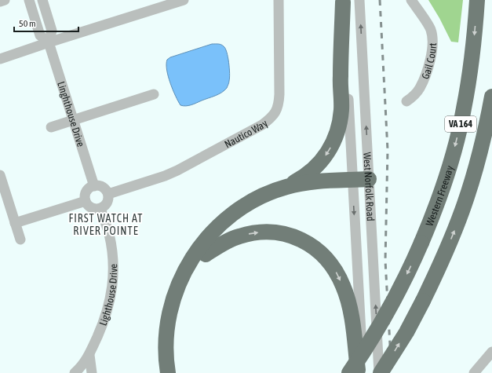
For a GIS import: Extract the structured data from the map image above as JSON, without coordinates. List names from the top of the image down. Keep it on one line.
{"streets":{"highway":["VA 164","Western Freeway"],"street":["Gail Court","Linghthouse Drive","Nautico Way","West Norfolk Road","Lighthouse Drive"]},"crossings":[["Linghthouse Drive","Nautico Way"],["Linghthouse Drive","Lighthouse Drive"],["VA 164","West Norfolk Road"],["Nautico Way","Lighthouse Drive"]],"districts":["FIRST WATCH AT RIVER POINTE"],"scale_bar":"50 m"}
